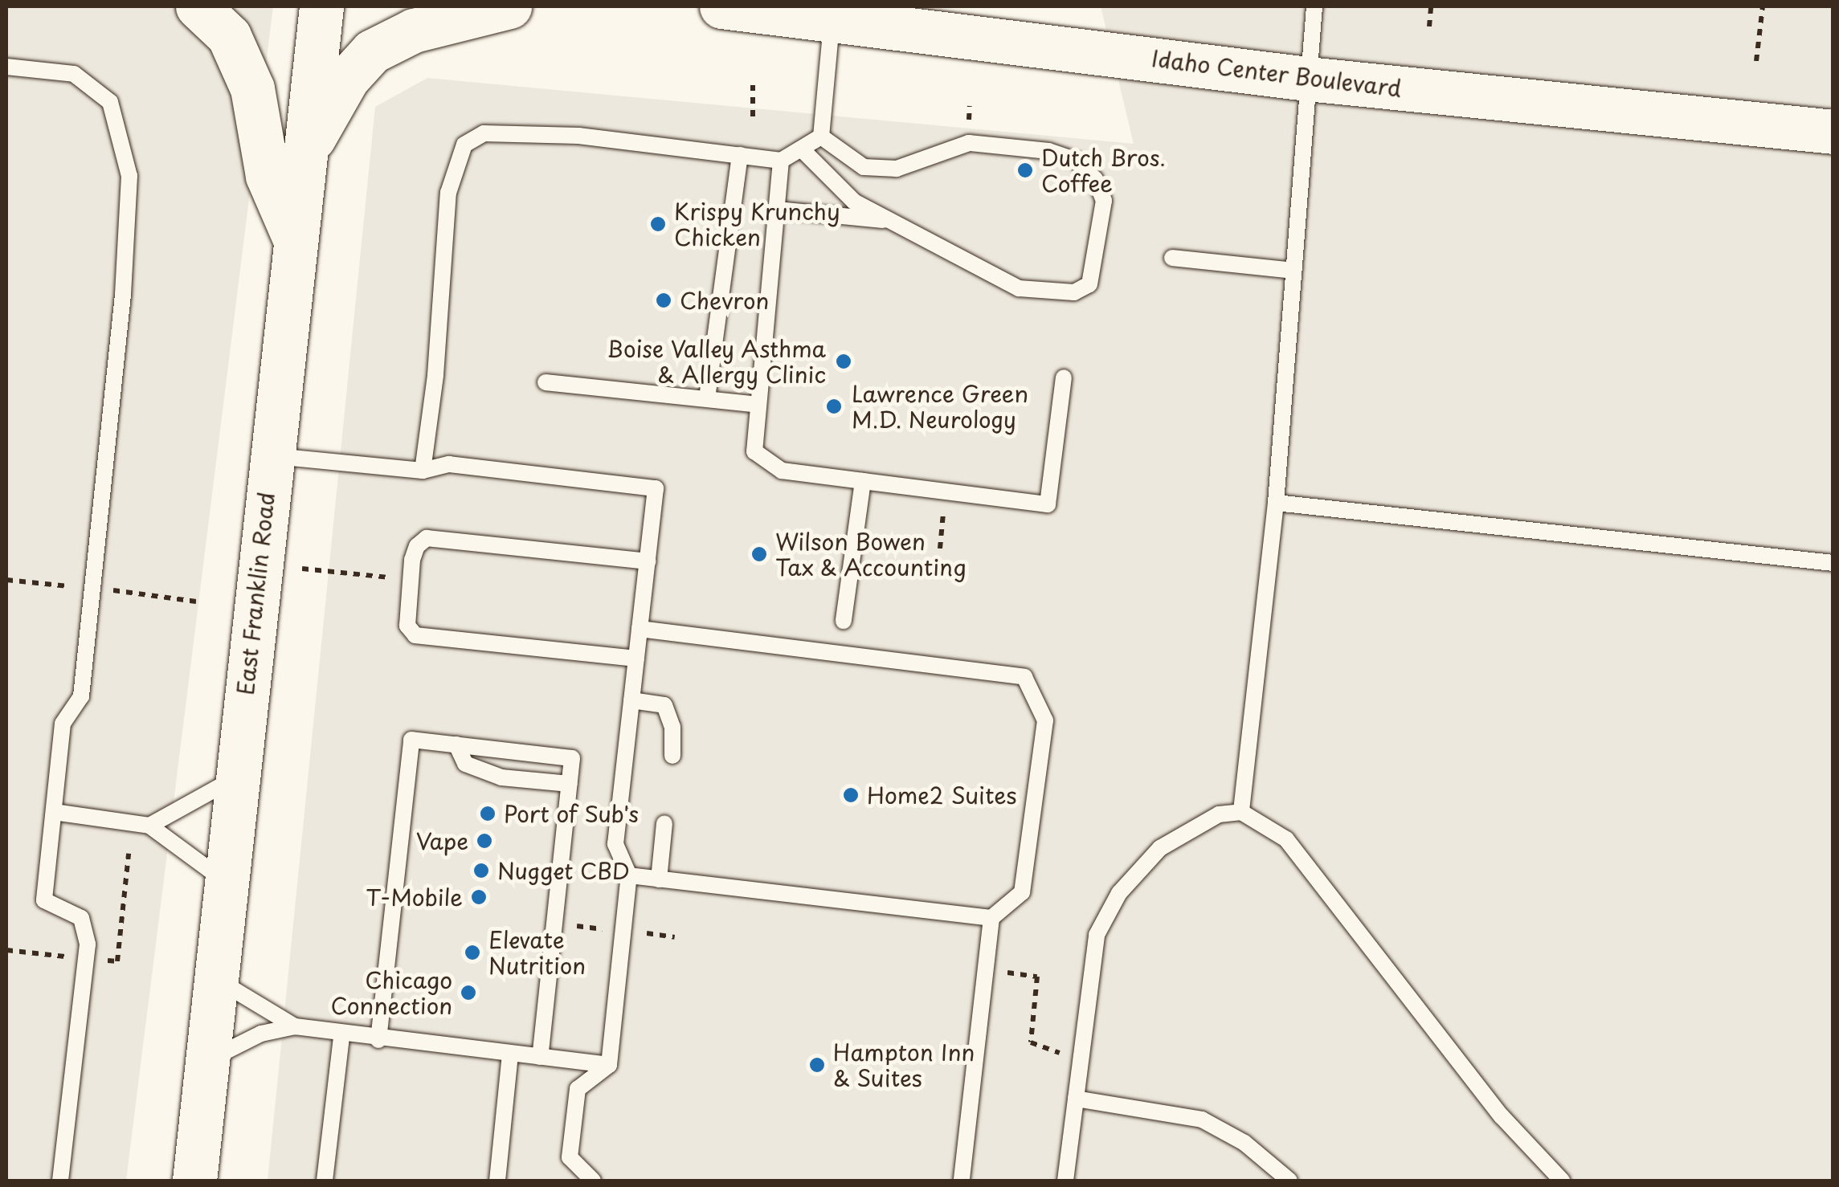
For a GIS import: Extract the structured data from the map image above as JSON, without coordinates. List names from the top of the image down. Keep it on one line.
{"streets":{"main road":["Idaho Center Boulevard","East Franklin Road"]},"places":["Dutch Bros. Coffee","Krispy Krunchy Chicken","Chevron","Boise Valley Asthma & Allergy Clinic","Lawrence Green M.D. Neurology","Wilson Bowen Tax & Accounting","Home2 Suites","Port of Sub's","Vape","Nugget CBD","T-Mobile","Elevate Nutrition","Chicago Connection","Hampton Inn & Suites"]}
